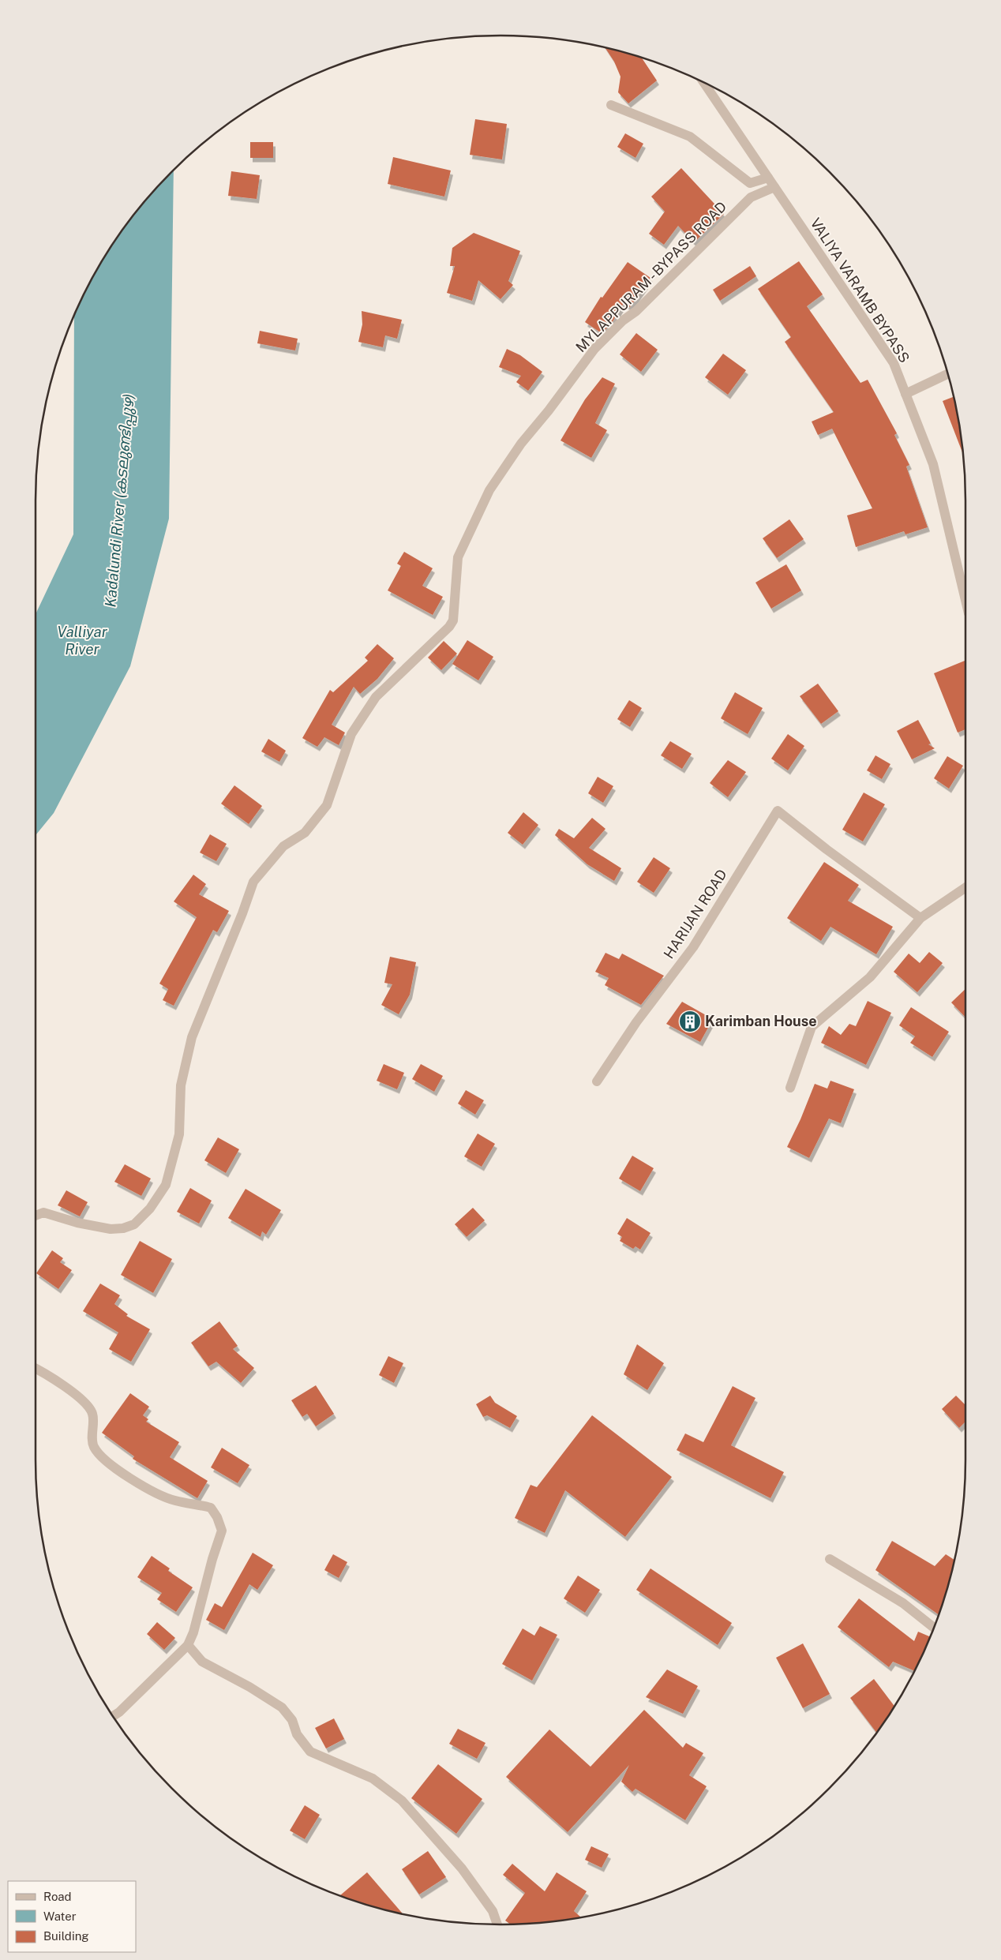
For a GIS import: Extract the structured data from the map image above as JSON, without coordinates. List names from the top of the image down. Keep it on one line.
{"streets":{"street":["MYLAPPURAM - BYPASS ROAD","VALIYA VARAMB BYPASS","HARIJAN ROAD"]},"crossings":[["MYLAPPURAM - BYPASS ROAD","VALIYA VARAMB BYPASS"]],"water":["Kadalundi River (കടലുണ്ടിപ്പുഴ)","Valliyar River"],"places":{"building":["Karimban House"]},"legend":["Road","Water","Building"]}
